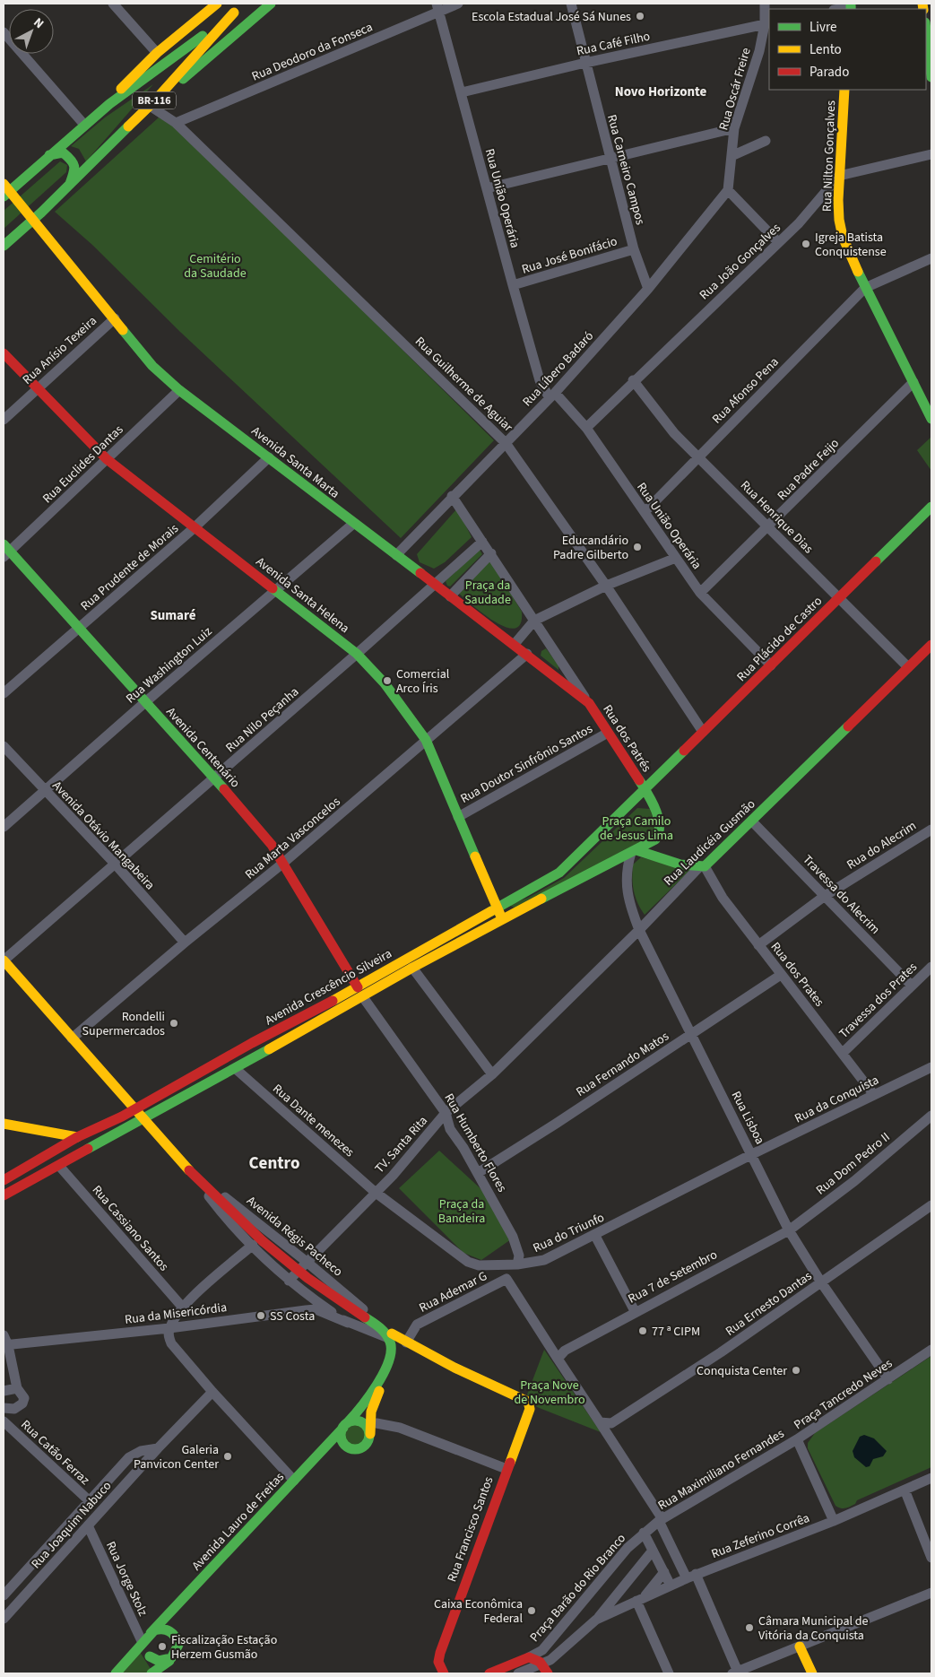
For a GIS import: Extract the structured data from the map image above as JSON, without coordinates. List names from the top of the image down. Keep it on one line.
{"streets":{"main road":["BR-116","Rua Nilton Gonçalves","Avenida Santa Marta","Avenida Santa Helena","Rua Plácido de Castro","Rua dos Patrés","Avenida Centenário","Rua Laudicéia Gusmão","Avenida Crescêncio Silveira","Avenida Régis Pacheco","Avenida Lauro de Freitas","Rua Francisco Santos"],"street":["Rua Café Filho","Rua Deodoro da Fonseca","Rua Oscár Freire","Rua Carneiro Campos","Rua União Operária","Rua José Bonifácio","Rua João Gonçalves","Rua Anísio Texeira","Rua Líbero Badaró","Rua Guilherme de Aguiar","Rua Afonso Pena","Rua Euclides Dantas","Rua Padre Feijo","Rua Henrique Dias","Rua Prudente de Morais","Rua Washington Luiz","Rua Nilo Peçanha","Rua Doutor Sinfrônio Santos","Avenida Otávio Mangabeira","Rua Marta Vasconcelos","Rua do Alecrim","Travessa do Alecrim","Rua dos Prates","Travessa dos Prates","Rua Fernando Matos","Rua da Conquista","Rua Lisboa","Rua Dante menezes","Rua Humberto Flores","TV. Santa Rita","Rua Dom Pedro II","Rua Cassiano Santos","Rua do Triunfo","Rua 7 de Setembro","Rua Ademar G","Rua Ernesto Dantas","Rua da Misericórdia","Praça Tancredo Neves","Rua Catão Ferraz","Rua Maximiliano Fernandes","Rua Joaquim Nabuco","Rua Zeferino Corrêa","Rua Jorge Stolz","Praça Barão do Rio Branco"]},"crossings":[["Rua Café Filho","Rua Oscár Freire"],["Rua Café Filho","Rua Carneiro Campos"],["Rua Café Filho","Rua União Operária"],["Rua Deodoro da Fonseca","Rua União Operária"],["Rua Deodoro da Fonseca","Rua Guilherme de Aguiar"],["Rua Oscár Freire","Rua Líbero Badaró"],["BR-116","Rua Guilherme de Aguiar"],["BR-116","Avenida Santa Marta"],["Rua Nilton Gonçalves","Rua João Gonçalves"],["Rua Nilton Gonçalves","Rua Afonso Pena"],["Rua Nilton Gonçalves","Rua Padre Feijo"],["Rua Carneiro Campos","Rua José Bonifácio"],["Rua Carneiro Campos","Rua Líbero Badaró"],["Rua União Operária","Rua José Bonifácio"],["Rua União Operária","Rua João Gonçalves"],["Rua União Operária","Rua Líbero Badaró"],["Rua União Operária","Rua Afonso Pena"],["Rua União Operária","Rua Padre Feijo"],["Rua União Operária","Rua Plácido de Castro"],["Rua João Gonçalves","Rua Henrique Dias"],["Rua Anísio Texeira","Avenida Santa Marta"],["Rua Anísio Texeira","Avenida Santa Helena"],["Rua Líbero Badaró","Rua Guilherme de Aguiar"],["Rua Líbero Badaró","Avenida Santa Marta"],["Rua Guilherme de Aguiar","Rua Plácido de Castro"],["Rua Afonso Pena","Rua Henrique Dias"],["Avenida Santa Marta","Rua Euclides Dantas"],["Avenida Santa Marta","Rua Prudente de Morais"],["Avenida Santa Marta","Rua Washington Luiz"],["Avenida Santa Marta","Rua Nilo Peçanha"],["Avenida Santa Marta","Rua dos Patrés"],["Avenida Santa Marta","Rua Marta Vasconcelos"],["Rua Euclides Dantas","Avenida Santa Helena"],["Rua Euclides Dantas","Avenida Centenário"],["Rua Padre Feijo","Rua Henrique Dias"],["Rua Henrique Dias","Rua Plácido de Castro"],["Rua Henrique Dias","Rua Laudicéia Gusmão"],["Rua Prudente de Morais","Avenida Santa Helena"],["Rua Prudente de Morais","Avenida Centenário"],["Avenida Santa Helena","Rua Washington Luiz"],["Avenida Santa Helena","Rua Nilo Peçanha"],["Avenida Santa Helena","Rua Doutor Sinfrônio Santos"],["Avenida Santa Helena","Rua Marta Vasconcelos"],["Avenida Santa Helena","Avenida Crescêncio Silveira"],["Rua Plácido de Castro","Rua dos Patrés"],["Rua Plácido de Castro","Avenida Crescêncio Silveira"],["Rua Washington Luiz","Avenida Centenário"],["Rua Washington Luiz","Avenida Otávio Mangabeira"],["Rua Nilo Peçanha","Avenida Centenário"],["Rua Nilo Peçanha","Avenida Otávio Mangabeira"],["Rua Nilo Peçanha","Avenida Régis Pacheco"],["Rua dos Patrés","Rua Doutor Sinfrônio Santos"],["Rua dos Patrés","Avenida Crescêncio Silveira"],["Avenida Centenário","Rua Marta Vasconcelos"],["Avenida Centenário","Avenida Crescêncio Silveira"],["Avenida Otávio Mangabeira","Rua Marta Vasconcelos"],["Rua Marta Vasconcelos","Avenida Régis Pacheco"],["Rua Laudicéia Gusmão","Travessa do Alecrim"],["Rua Laudicéia Gusmão","Rua dos Prates"],["Rua Laudicéia Gusmão","Rua Lisboa"],["Rua Laudicéia Gusmão","Rua Humberto Flores"],["Rua Laudicéia Gusmão","TV. Santa Rita"],["Rua do Alecrim","Travessa do Alecrim"],["Rua do Alecrim","Rua dos Prates"],["Travessa do Alecrim","Travessa dos Prates"],["Rua dos Prates","Travessa dos Prates"],["Rua dos Prates","Rua Fernando Matos"],["Rua dos Prates","Rua da Conquista"],["Avenida Crescêncio Silveira","Rua Lisboa"],["Avenida Crescêncio Silveira","Rua Dante menezes"],["Avenida Crescêncio Silveira","Rua Humberto Flores"],["Avenida Crescêncio Silveira","Rua Cassiano Santos"],["Avenida Crescêncio Silveira","Avenida Régis Pacheco"],["Rua Fernando Matos","Rua Lisboa"],["Rua Fernando Matos","Rua Humberto Flores"],["Rua da Conquista","Rua Lisboa"],["Rua da Conquista","Rua do Triunfo"],["Rua Lisboa","Rua Dom Pedro II"],["Rua Lisboa","Rua do Triunfo"],["Rua Lisboa","Rua 7 de Setembro"],["Rua Lisboa","Rua Ernesto Dantas"],["Rua Lisboa","Praça Tancredo Neves"],["Rua Dante menezes","TV. Santa Rita"],["Rua Dante menezes","Rua do Triunfo"],["Rua Humberto Flores","TV. Santa Rita"],["Rua Humberto Flores","Rua do Triunfo"],["TV. Santa Rita","Rua do Triunfo"],["Rua Dom Pedro II","Rua 7 de Setembro"],["Avenida Régis Pacheco","Rua da Misericórdia"],["Avenida Régis Pacheco","Avenida Lauro de Freitas"],["Rua 7 de Setembro","Rua Ademar G"],["Rua Ademar G","Rua Francisco Santos"],["Praça Tancredo Neves","Rua Maximiliano Fernandes"],["Praça Tancredo Neves","Rua Zeferino Corrêa"],["Rua Catão Ferraz","Rua Joaquim Nabuco"],["Rua Maximiliano Fernandes","Praça Barão do Rio Branco"],["Avenida Lauro de Freitas","Rua Jorge Stolz"],["Rua Joaquim Nabuco","Rua Jorge Stolz"]],"districts":["Novo Horizonte","Sumaré","Centro"],"parks":["Cemitério da Saudade","Praça da Saudade","Praça Camilo de Jesus Lima","Praça da Bandeira","Praça Nove de Novembro"],"places":["Escola Estadual José Sá Nunes","Igreja Batista Conquistense","Educandário Padre Gilberto","Comercial Arco Íris","Rondelli Supermercados","SS Costa","77 ª CIPM","Conquista Center","Galeria Panvicon Center","Caixa Econômica Federal","Câmara Municipal de Vitória da Conquista","Fiscalização Estação Herzem Gusmão"],"legend":["Livre","Lento","Parado"],"north":"top right"}
